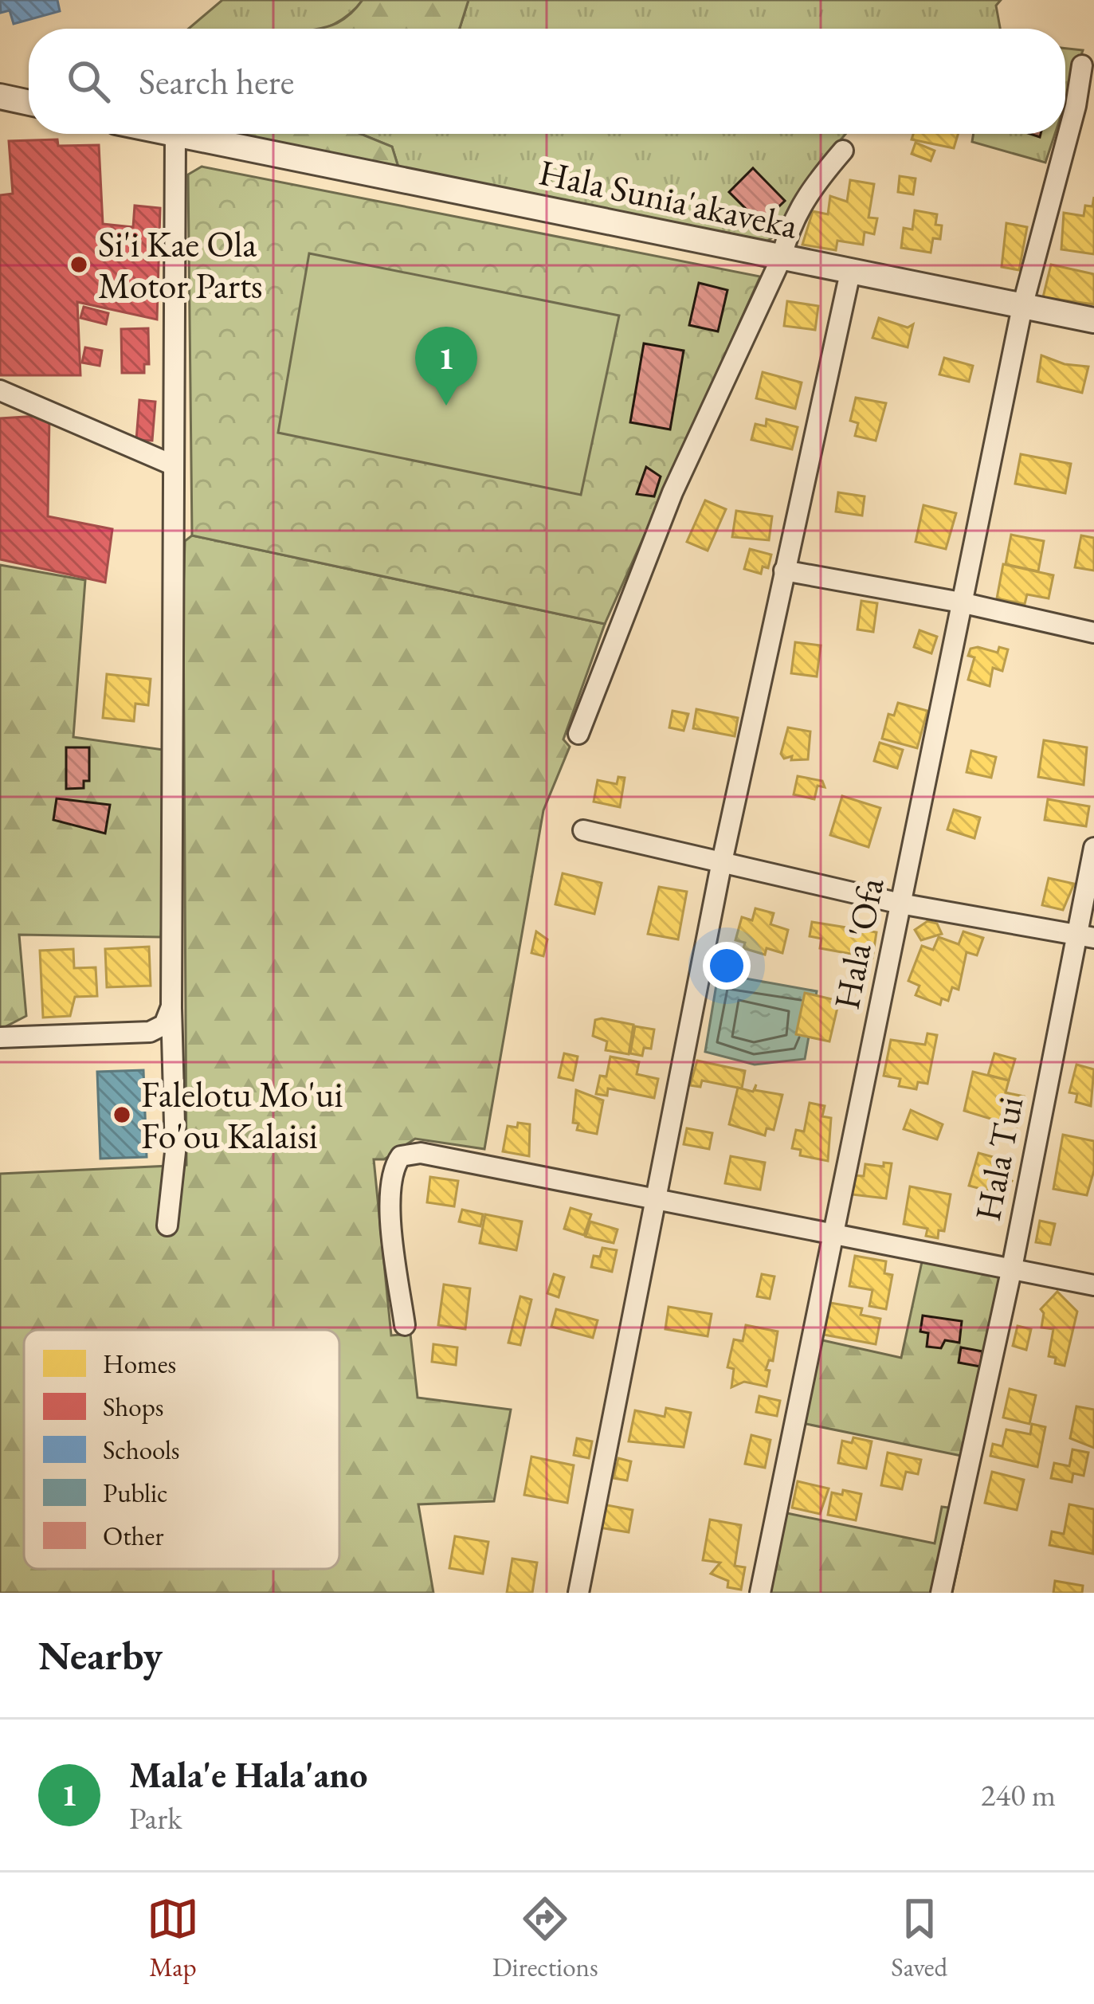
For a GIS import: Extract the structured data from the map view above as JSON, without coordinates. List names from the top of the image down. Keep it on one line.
{"streets":{"street":["Hala Sunia'akaveka","Hala 'Ofa","Hala Tui"]},"crossings":[["Hala Sunia'akaveka","Hala 'Ofa"]],"places":["Si'i Kae Ola Motor Parts","Falelotu Mo'ui Fo'ou Kalaisi"],"legend":["Homes","Shops","Schools","Public","Other"],"page":{"search":"Search here","pins":"1","heading":"Nearby","list":[{"mark":"1","name":"Mala'e Hala'ano","note":"Park","value":"240 m"}],"nav":["Map","Directions","Saved"]}}
